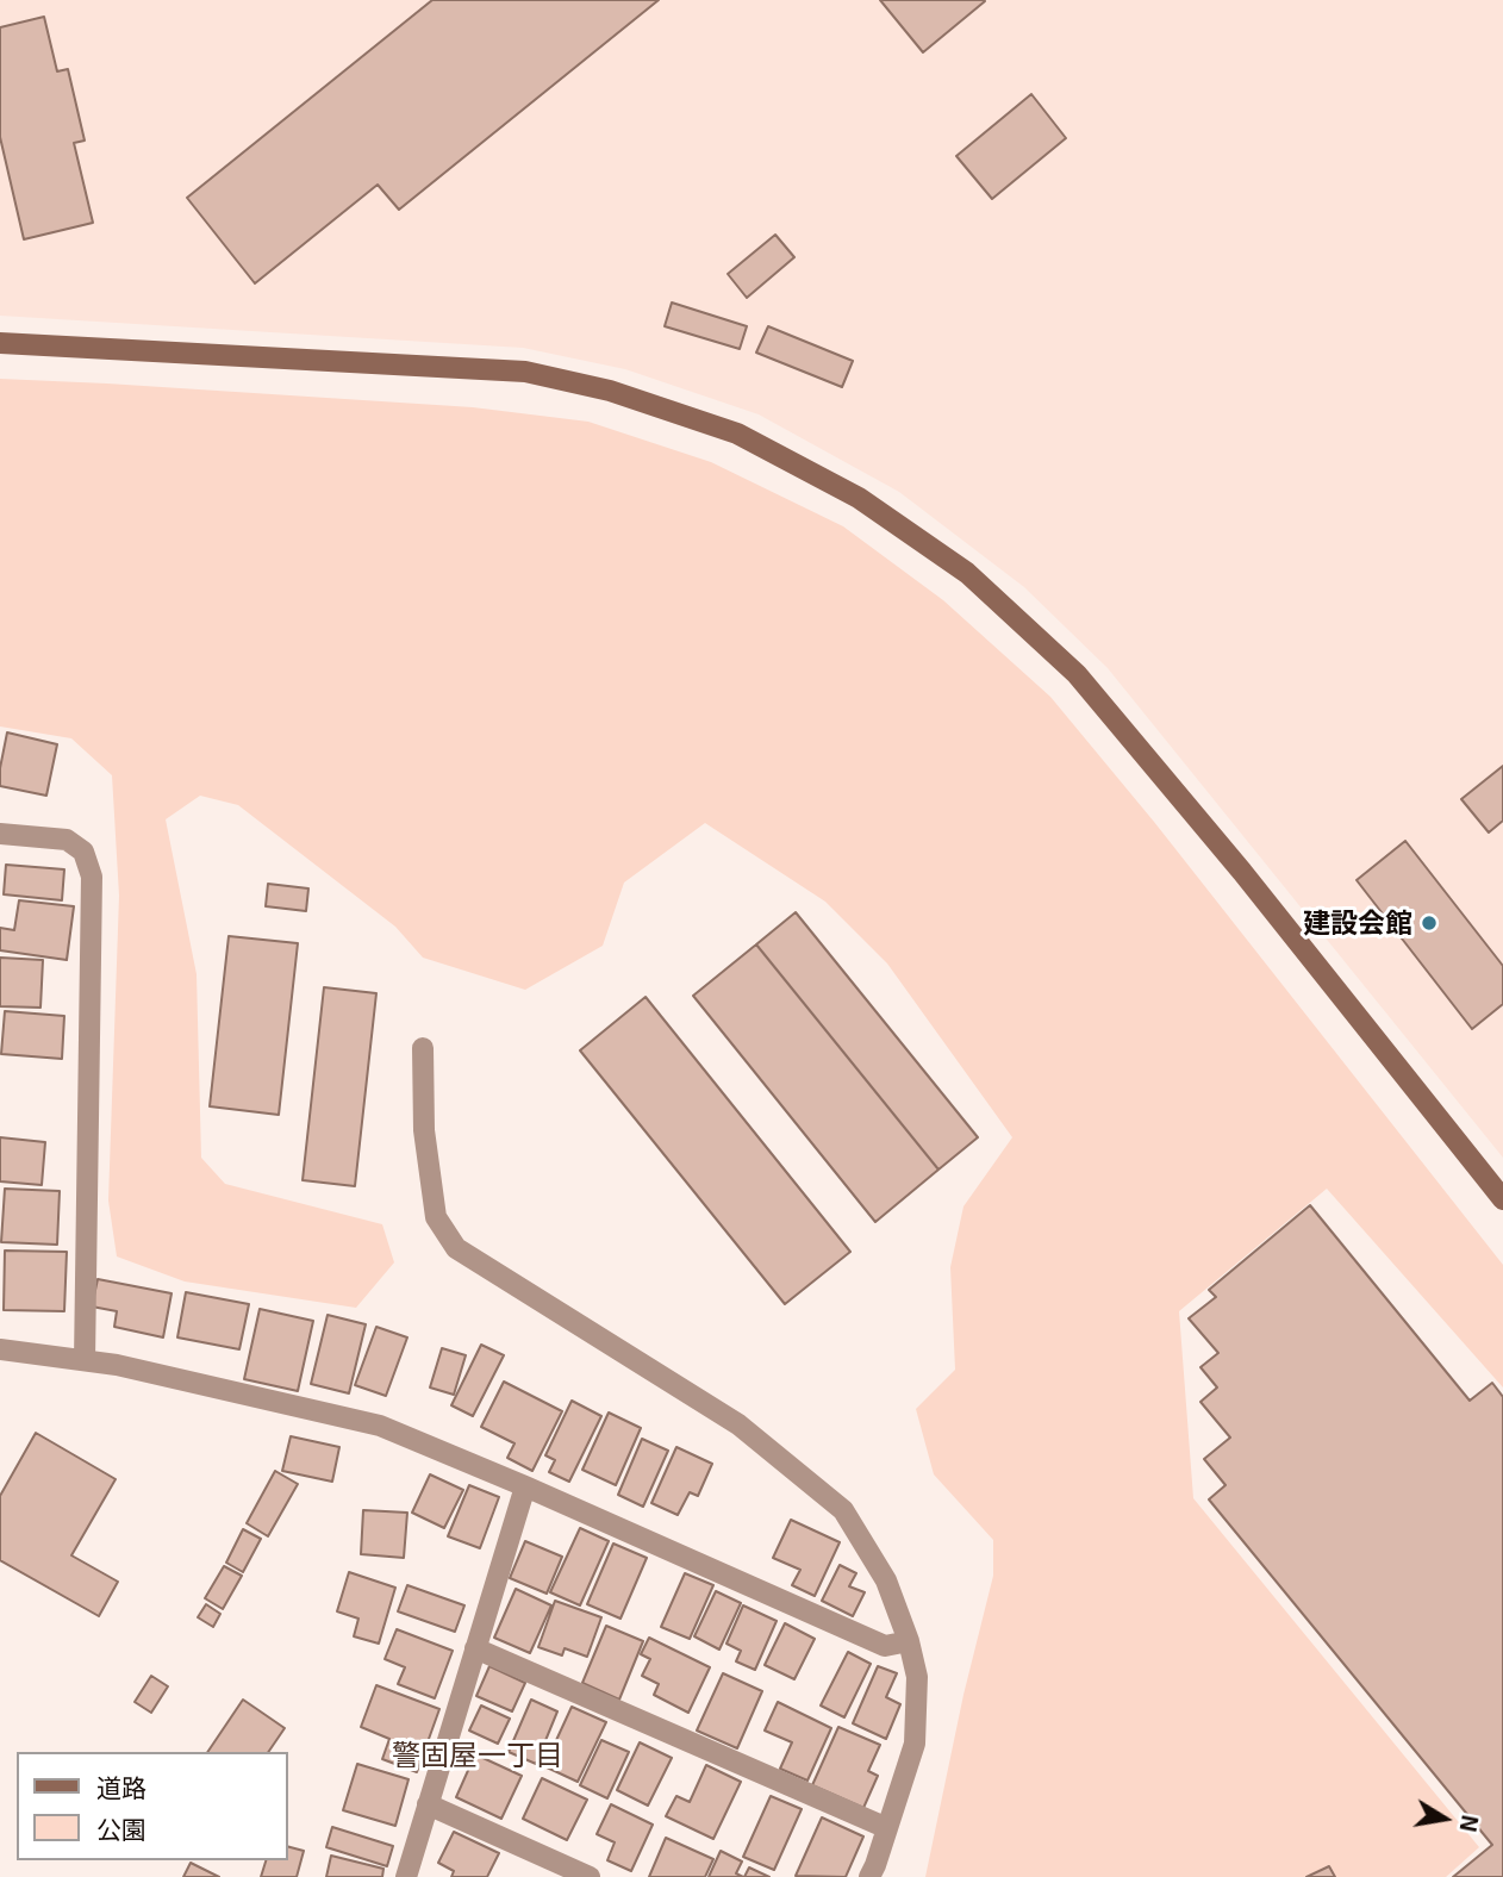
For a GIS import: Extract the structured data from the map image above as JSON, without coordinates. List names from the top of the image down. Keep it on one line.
{"districts":["警固屋一丁目"],"places":["建設会館"],"legend":["道路","公園"],"north":"right"}
